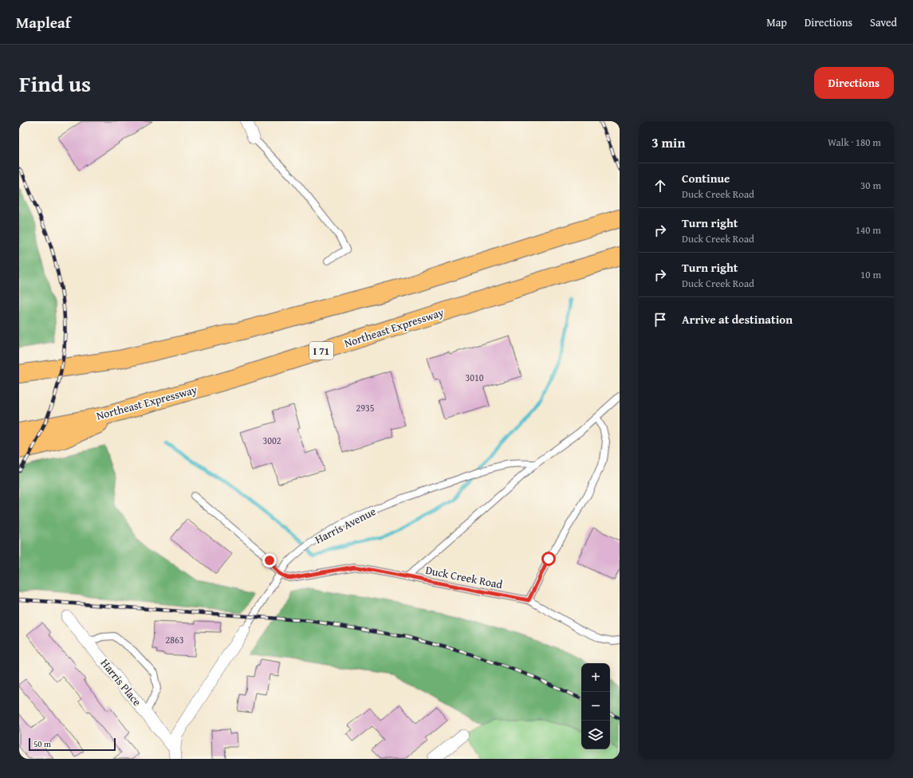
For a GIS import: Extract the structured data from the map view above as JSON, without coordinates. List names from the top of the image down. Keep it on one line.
{"streets":{"highway":["Northeast Expressway","I 71"],"street":["Harris Avenue","Harris Place"],"lane":["Duck Creek Road"]},"crossings":[["Harris Avenue","Duck Creek Road"],["Harris Avenue","Harris Place"]],"house_numbers":["3010","2935","3002","2863"],"scale_bar":"50 m","page":{"header":"Mapleaf","nav":["Map","Directions","Saved"],"title":"Find us","buttons":"Directions","heading":["3 min","Walk · 180 m"],"list":[["Continue","Duck Creek Road","30 m"],["Turn right","Duck Creek Road","140 m"],["Turn right","Duck Creek Road","10 m"],"Arrive at destination"],"map_buttons":["+","−"],"scale":"50 m"}}
